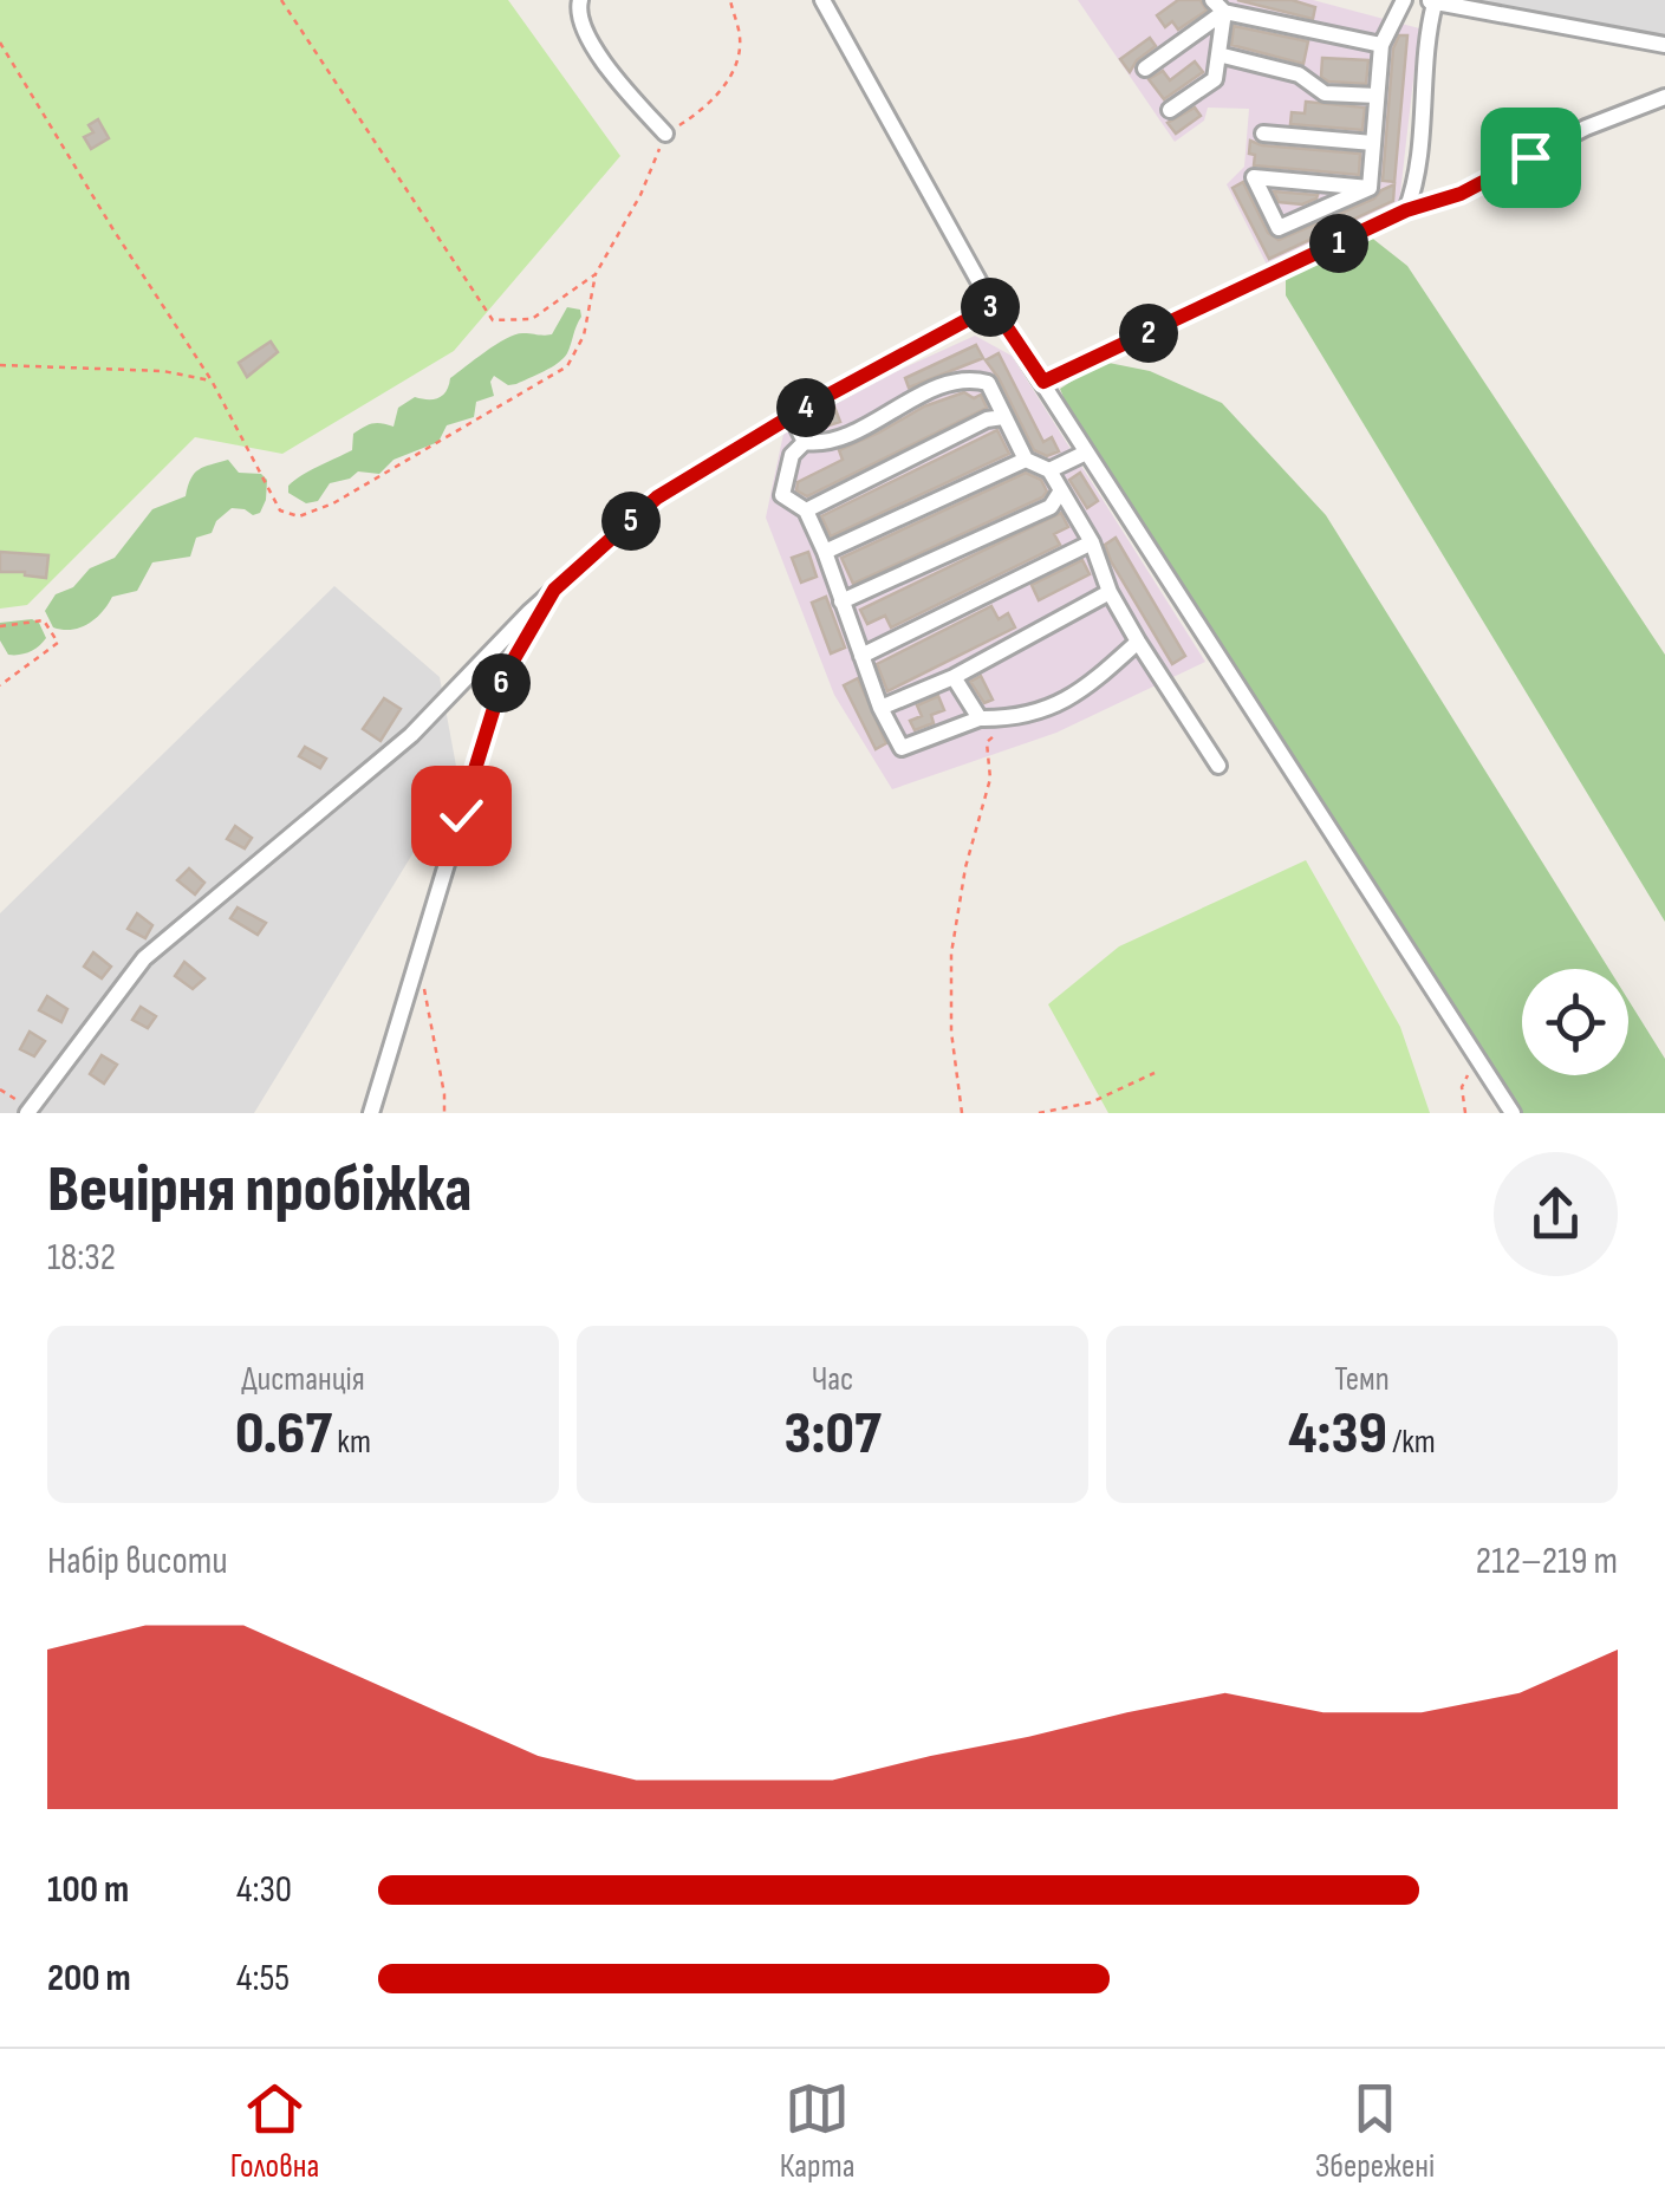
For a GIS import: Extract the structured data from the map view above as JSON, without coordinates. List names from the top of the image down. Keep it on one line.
{"page":{"pins":["1","3","2","4","5","6"],"heading":["Вечірня пробіжка","18:32"],"stats":[["Дистанція","0.67 km"],["Час","3:07"],["Темп","4:39 /km"]],"chart":["Набір висоти","212–219 m"],"list":[{"name":"100 m","note":"4:30"},{"name":"200 m","note":"4:55"}],"tabs":["Головна","Карта","Збережені"]}}
